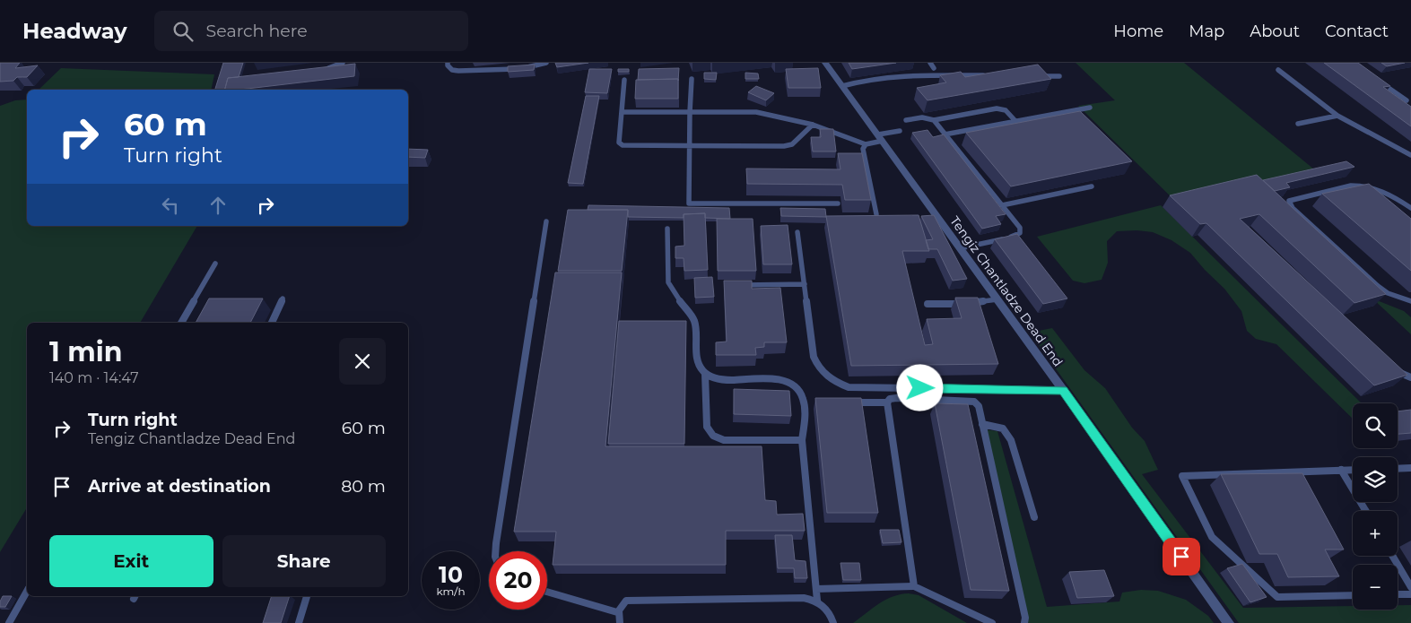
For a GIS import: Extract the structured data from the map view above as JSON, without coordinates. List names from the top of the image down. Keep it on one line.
{"streets":{"street":["Tengiz Chantladze Dead End"]},"page":{"header":"Headway","search":"Search here","nav":["Home","Map","About","Contact"],"turn":["60 m","Turn right"],"heading":["1 min","140 m · 14:47"],"list":[{"name":"Turn right","note":"Tengiz Chantladze Dead End","value":"60 m"},{"name":"Arrive at destination","value":"80 m"}],"map_buttons":["+","−"],"buttons":["Exit","Share"],"speed":"10 km/h","limit":"20"}}
